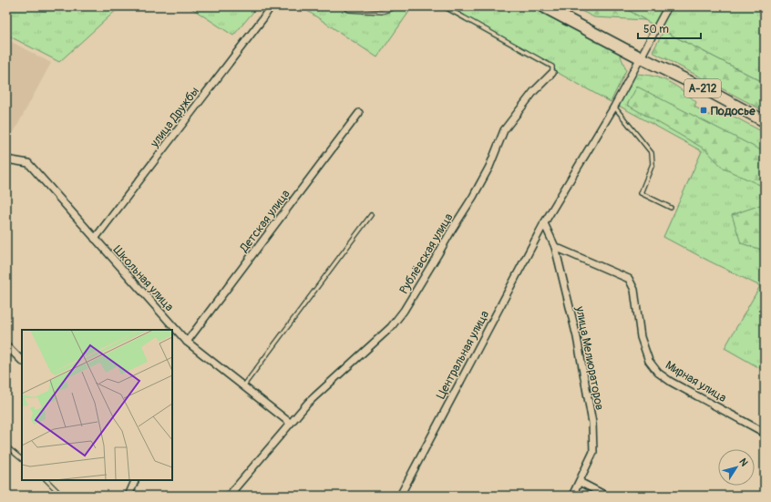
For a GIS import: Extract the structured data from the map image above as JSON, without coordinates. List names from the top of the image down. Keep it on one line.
{"streets":{"highway":["А-212"],"street":["улица Дружбы","Детская улица","Рублёвская улица","Школьная улица","Центральная улица","улица Мелиораторов","Мирная улица"]},"crossings":[["А-212","Центральная улица"],["улица Дружбы","Школьная улица"],["Детская улица","Школьная улица"],["Рублёвская улица","Школьная улица"],["Центральная улица","улица Мелиораторов"],["улица Мелиораторов","Мирная улица"]],"places":{"transit":["Подосье"]},"scale_bar":"50 m","north":"top right"}
